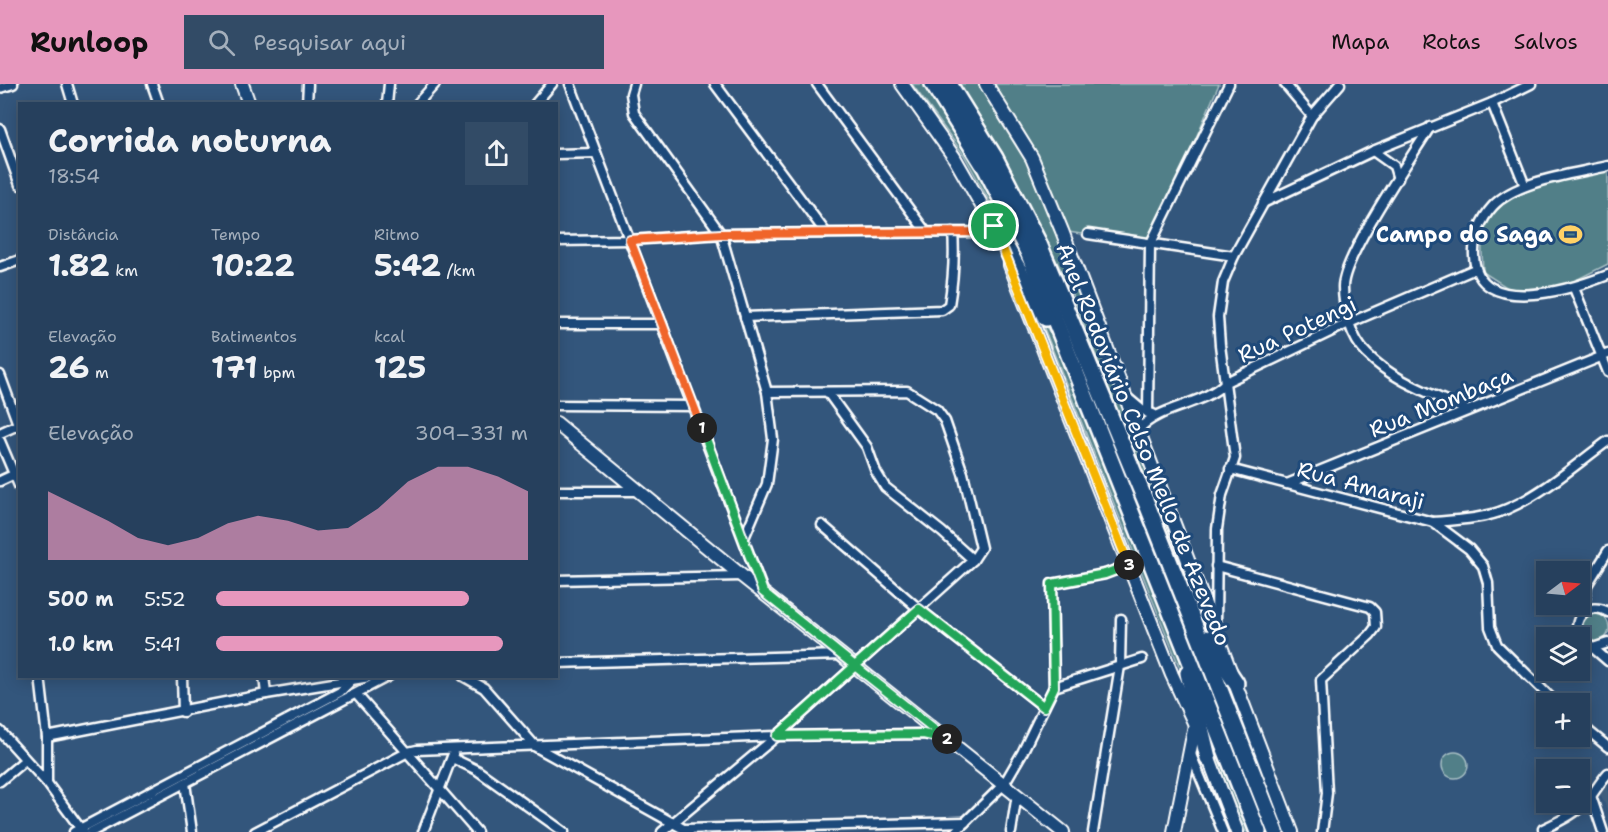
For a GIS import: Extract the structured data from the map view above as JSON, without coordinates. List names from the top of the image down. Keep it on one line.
{"streets":{"highway":["Anel Rodoviário Celso Mello de Azevedo"],"street":["Rua Potengi","Rua Mombaça","Rua Amaraji"]},"crossings":[["Rua Potengi","Anel Rodoviário Celso Mello de Azevedo"],["Rua Mombaça","Rua Amaraji"]],"places":{"sports":["Campo do Saga"]},"north":"right","page":{"header":"Runloop","search":"Pesquisar aqui","nav":["Mapa","Rotas","Salvos"],"heading":["Corrida noturna","18:54"],"stats":[["Distância","1.82 km"],["Tempo","10:22"],["Ritmo","5:42 /km"],["Elevação","26 m"],["Batimentos","171 bpm"],["kcal","125"]],"chart":["Elevação","309–331 m"],"pins":["1","3","2"],"map_buttons":["+","−"],"list":[{"name":"500 m","note":"5:52"},{"name":"1.0 km","note":"5:41"}]}}
